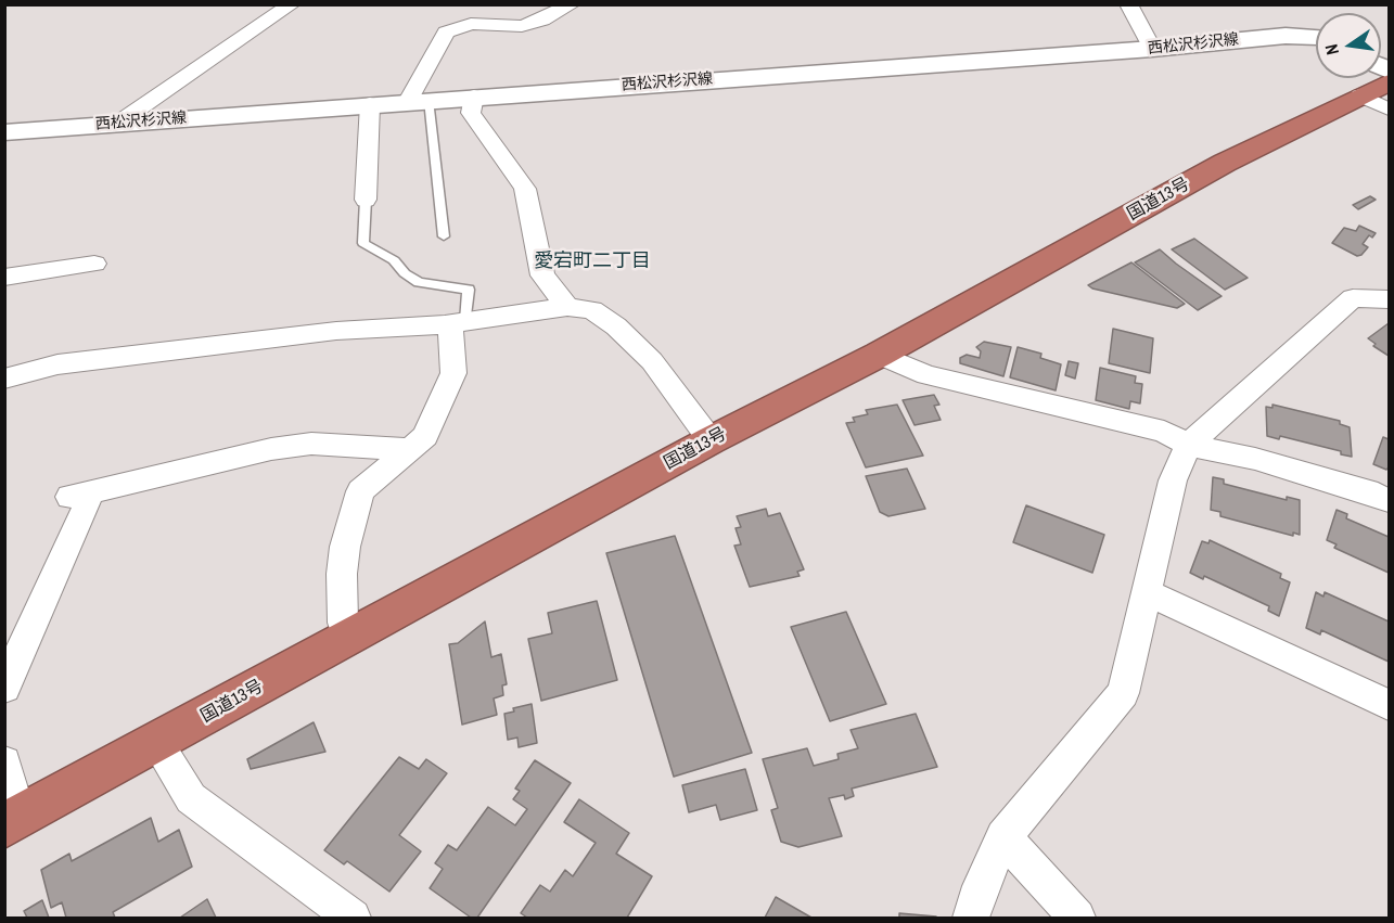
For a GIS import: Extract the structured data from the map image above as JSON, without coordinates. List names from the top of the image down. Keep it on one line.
{"streets":{"highway":["国道13号"],"main road":["西松沢杉沢線"]},"districts":["愛宕町二丁目"],"north":"left"}
